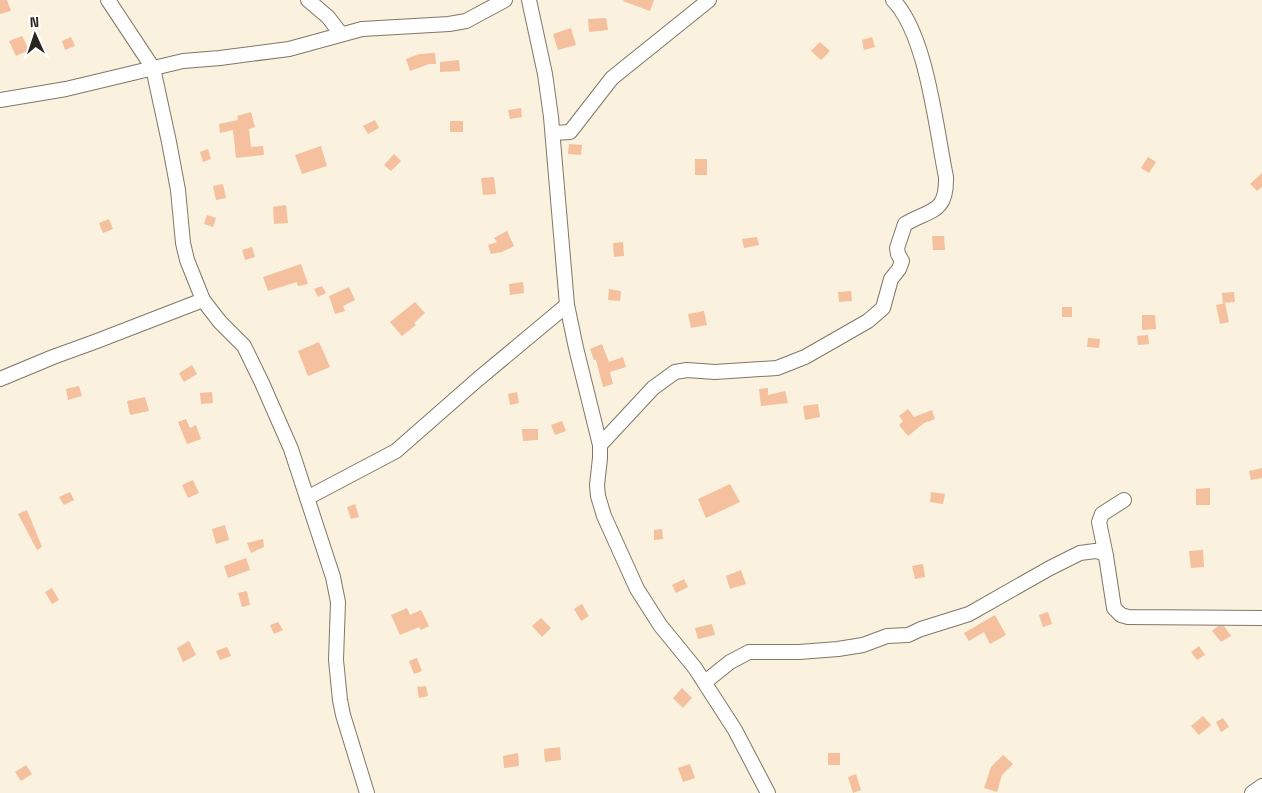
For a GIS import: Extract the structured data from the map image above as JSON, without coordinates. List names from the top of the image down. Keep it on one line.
{"north":"top"}
